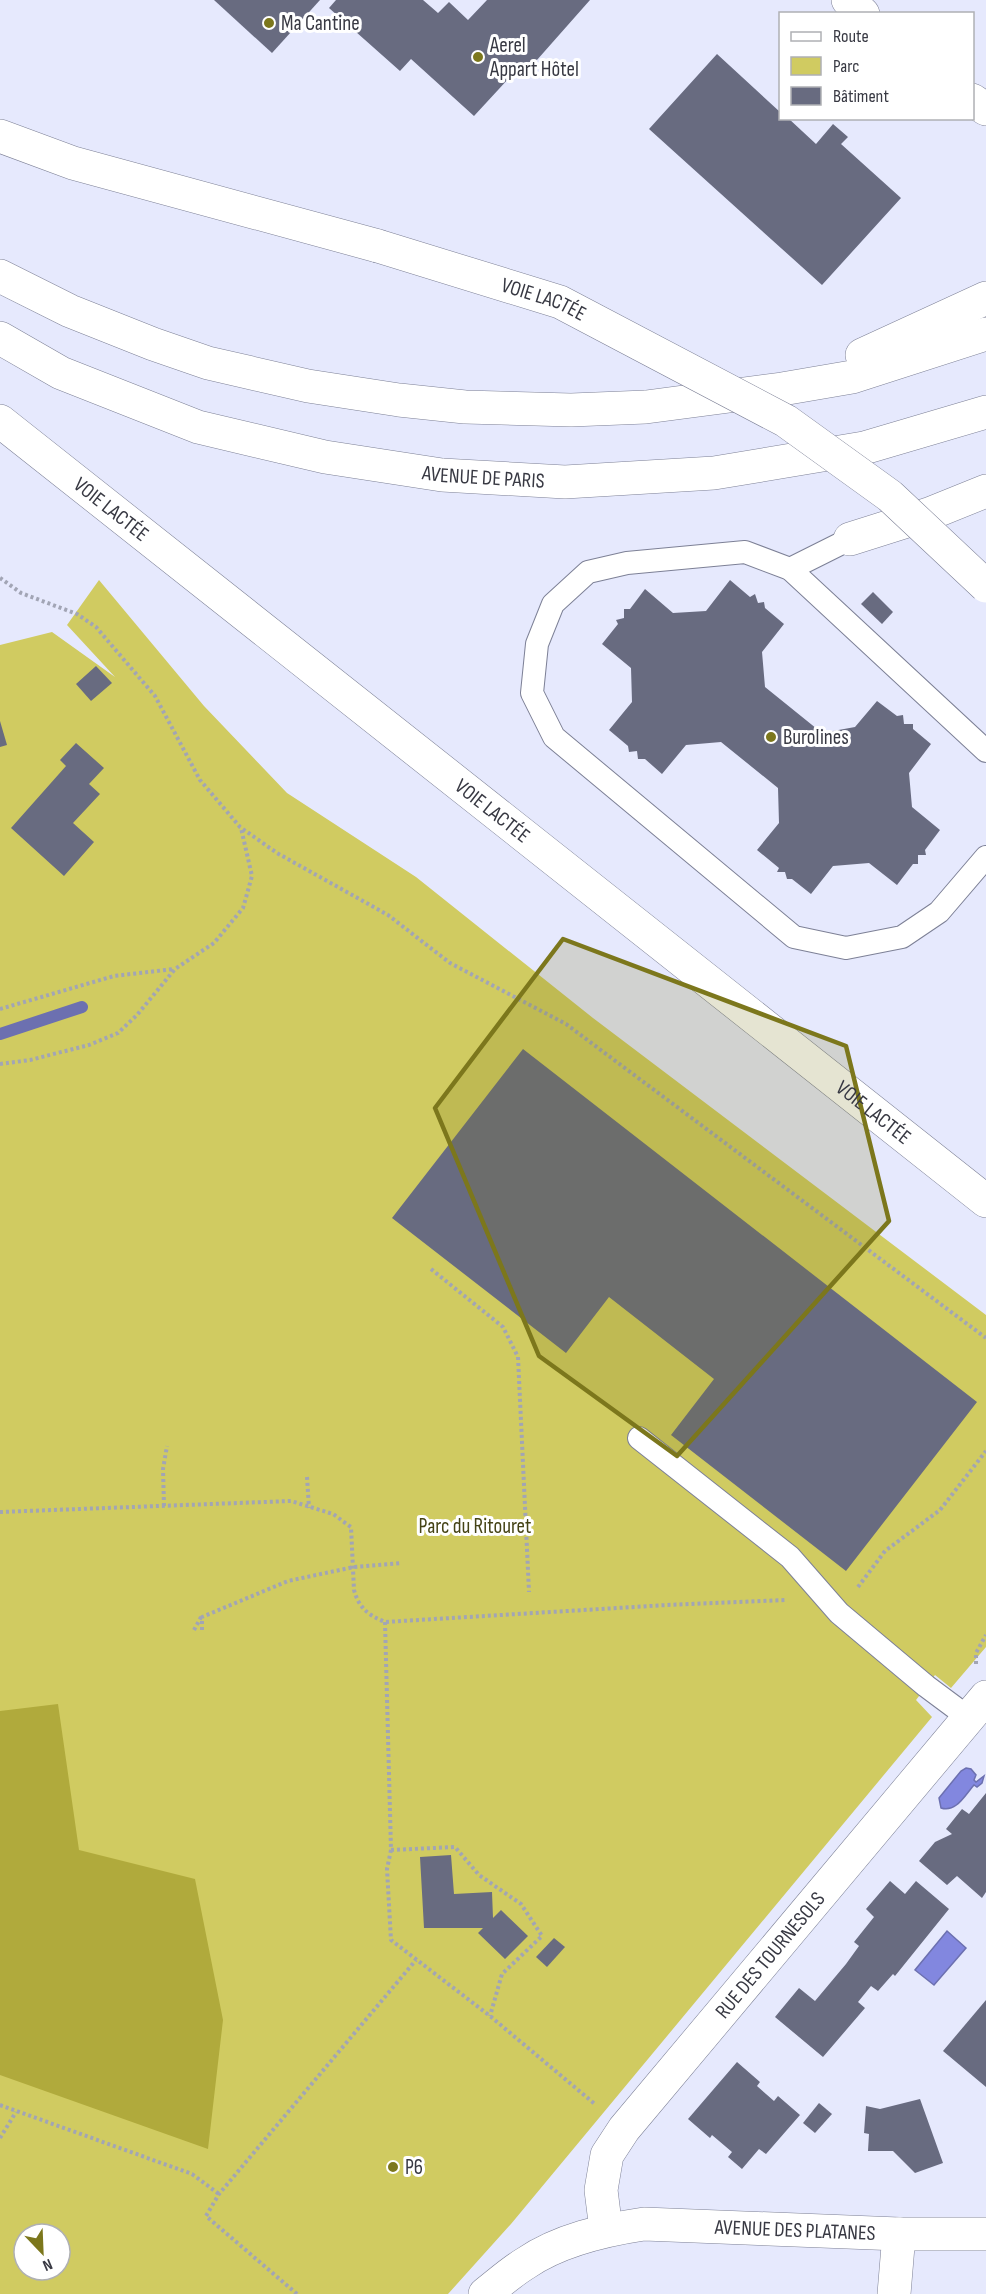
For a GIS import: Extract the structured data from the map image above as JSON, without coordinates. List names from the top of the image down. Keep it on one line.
{"streets":{"main road":["VOIE LACTÉE","AVENUE DE PARIS","RUE DES TOURNESOLS","AVENUE DES PLATANES"]},"crossings":[["RUE DES TOURNESOLS","AVENUE DES PLATANES"]],"parks":["Parc du Ritouret"],"places":["Ma Cantine","Aerel Appart Hôtel","Burolines","P6"],"legend":["Route","Parc","Bâtiment"],"north":"bottom right"}
